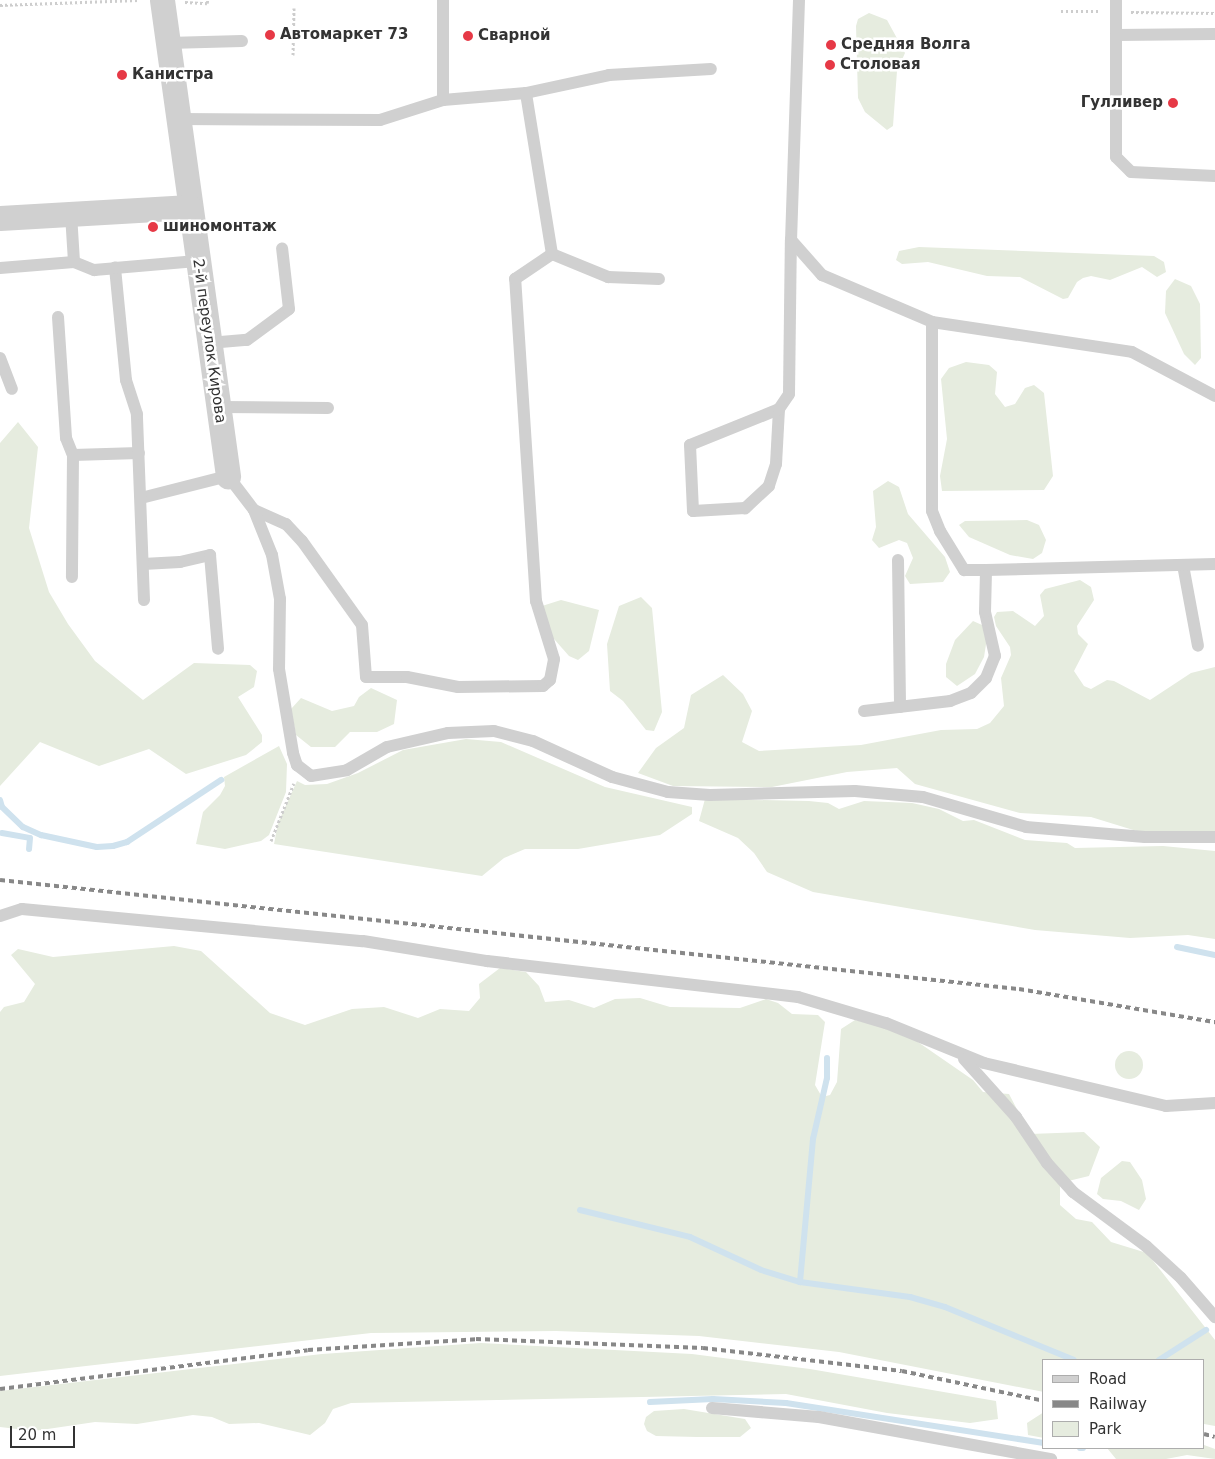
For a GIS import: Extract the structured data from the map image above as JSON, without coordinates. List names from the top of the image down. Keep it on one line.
{"streets":{"street":["2-й переулок Кирова"]},"places":["Автомаркет 73","Сварной","Средняя Волга","Столовая","Канистра","Гулливер","шиномонтаж"],"legend":["Road","Railway","Park"],"scale_bar":"20 m"}
